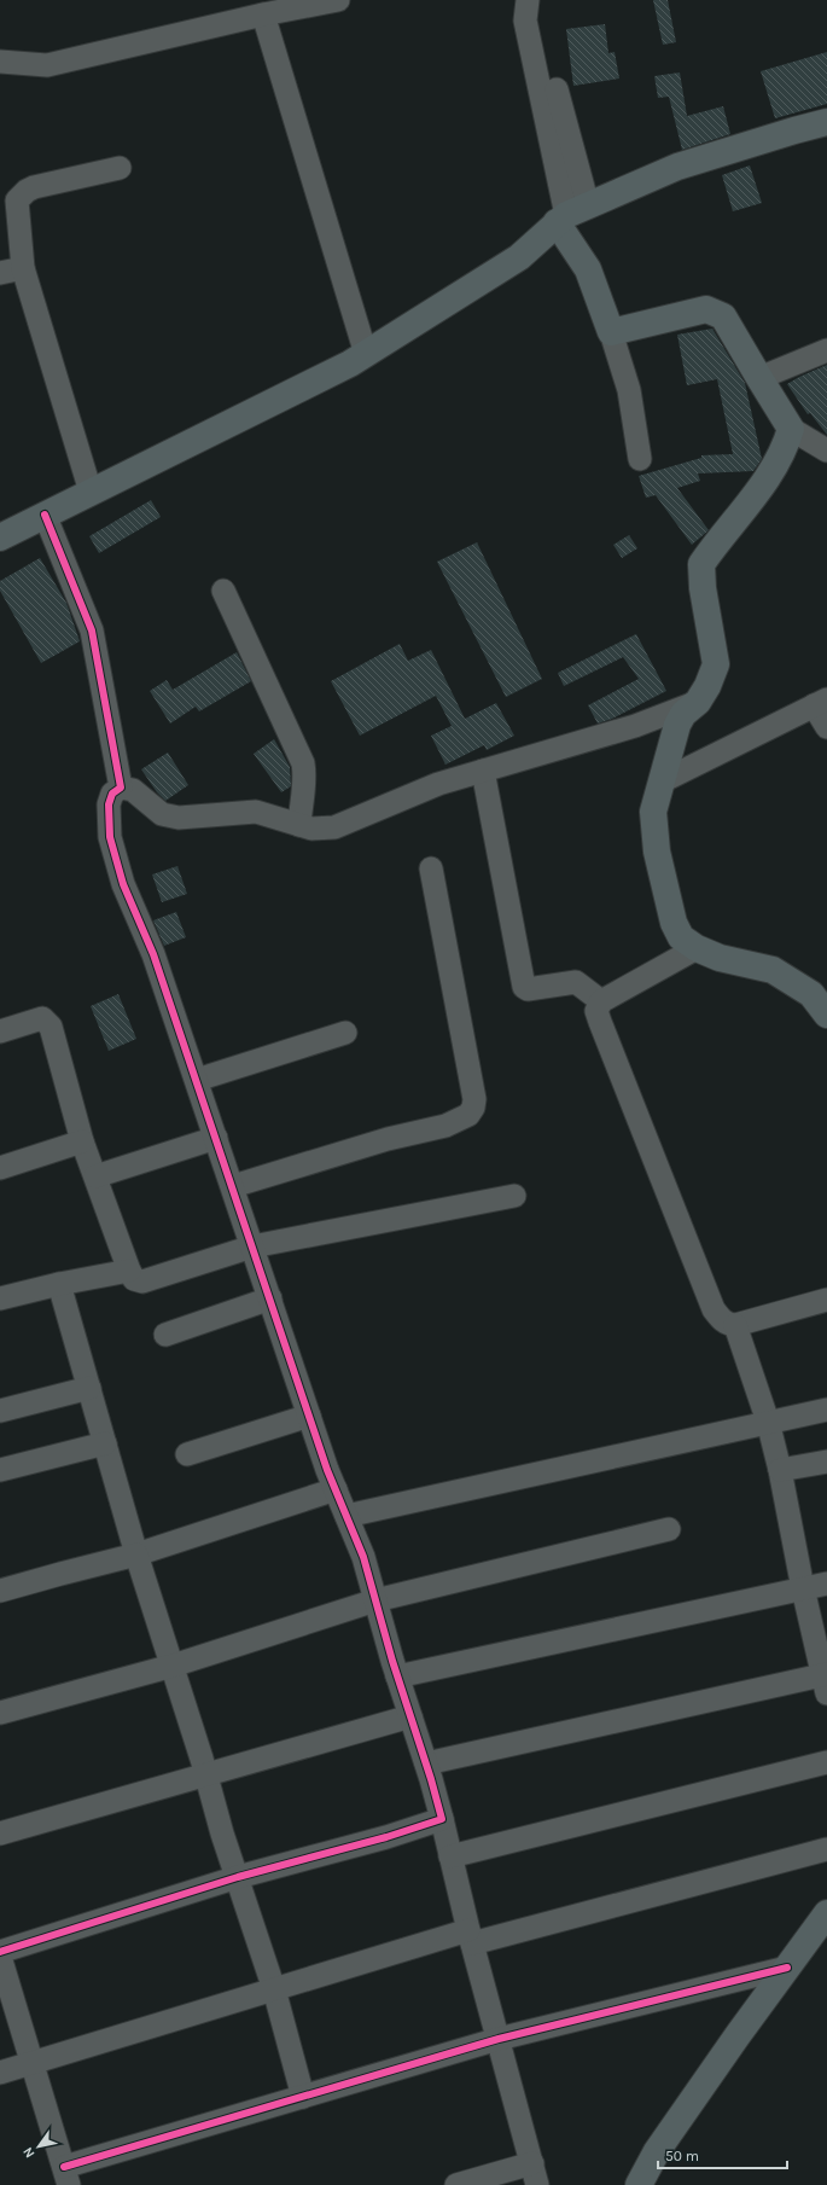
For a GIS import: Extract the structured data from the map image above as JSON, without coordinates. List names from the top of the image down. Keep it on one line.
{"scale_bar":"50 m","north":"bottom left"}
